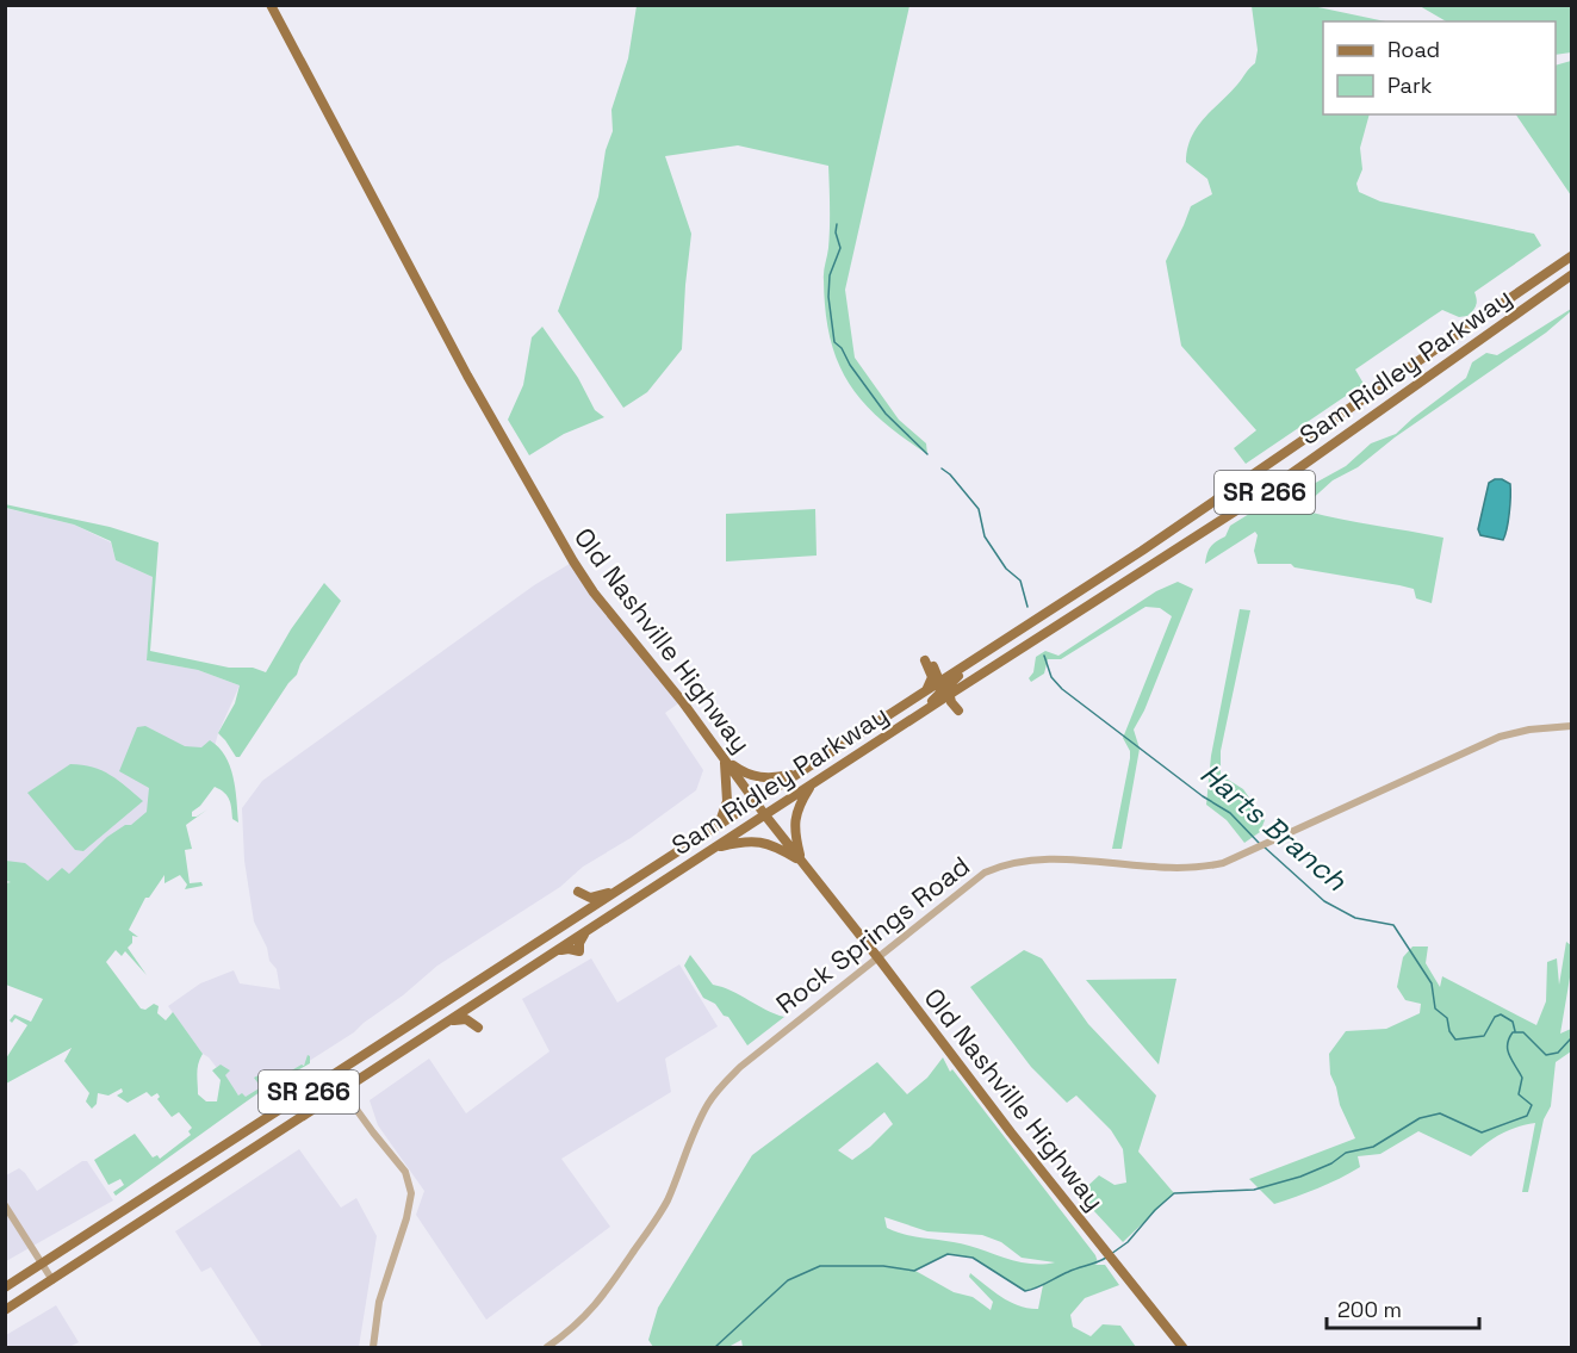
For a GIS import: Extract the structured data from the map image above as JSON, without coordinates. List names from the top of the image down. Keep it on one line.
{"streets":{"main road":["Sam Ridley Parkway","SR 266","Old Nashville Highway"],"street":["Rock Springs Road"]},"crossings":[["Sam Ridley Parkway","SR 266"],["Sam Ridley Parkway","Old Nashville Highway"],["Old Nashville Highway","Rock Springs Road"]],"water":["Harts Branch"],"legend":["Road","Park"],"scale_bar":"200 m"}
